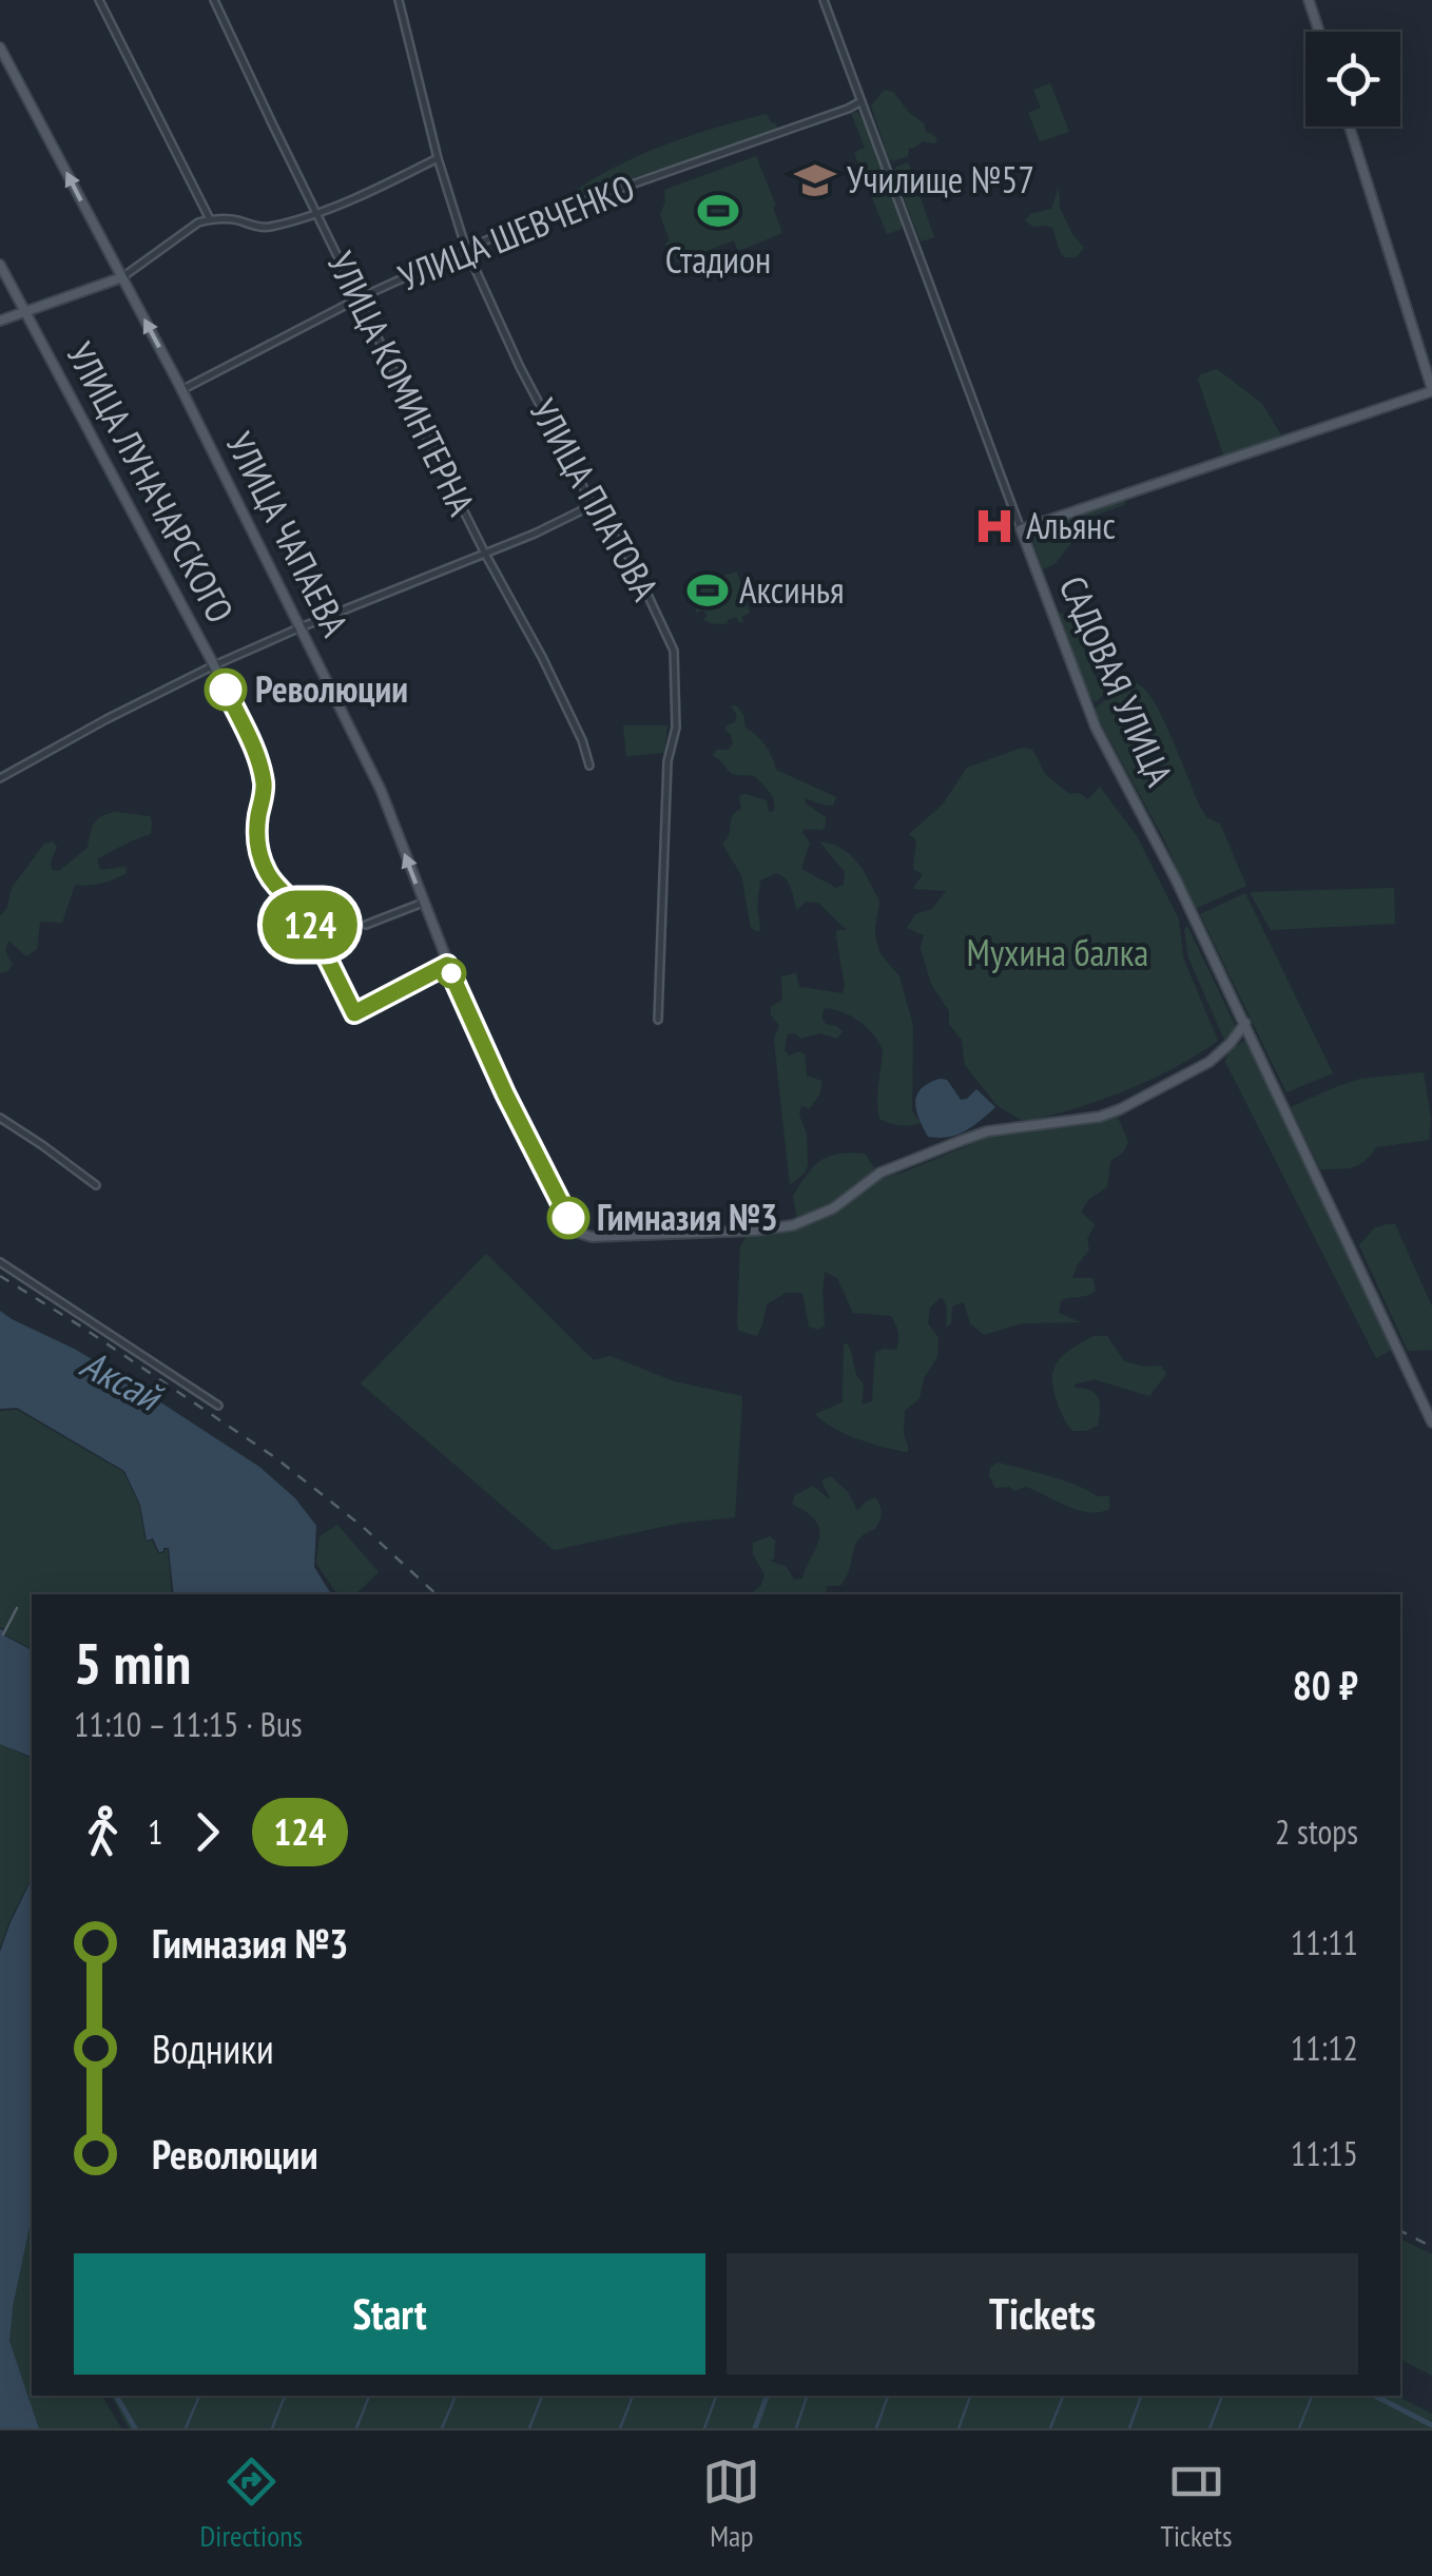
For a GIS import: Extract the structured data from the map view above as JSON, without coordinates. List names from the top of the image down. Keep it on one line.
{"streets":{"main road":["УЛИЦА ЛУНАЧАРСКОГО","УЛИЦА ЧАПАЕВА","САДОВАЯ УЛИЦА"],"street":["УЛИЦА ШЕВЧЕНКО","УЛИЦА КОМИНТЕРНА","УЛИЦА ПЛАТОВА"]},"crossings":[["УЛИЦА ШЕВЧЕНКО","УЛИЦА КОМИНТЕРНА"],["УЛИЦА ШЕВЧЕНКО","УЛИЦА ПЛАТОВА"],["УЛИЦА ШЕВЧЕНКО","УЛИЦА ЧАПАЕВА"],["УЛИЦА ШЕВЧЕНКО","САДОВАЯ УЛИЦА"],["УЛИЦА ЛУНАЧАРСКОГО","УЛИЦА ЧАПАЕВА"]],"water":["Аксай"],"parks":["Мухина балка"],"places":{"school or university":["Училище №57"],"sports":["Стадион","Аксинья"],"hospital":["Альянс"],"other":["Революции","Гимназия №3"]},"lines":["bus line 124"],"page":{"on_map":"124","heading":["5 min","11:10 – 11:15 · Bus","80 ₽"],"legs":["1","124","2 stops"],"list":[{"name":"Гимназия №3","value":"11:11"},{"name":"Водники","value":"11:12"},{"name":"Революции","value":"11:15"}],"buttons":["Start","Tickets"],"tabs":["Directions","Map","Tickets"]}}
